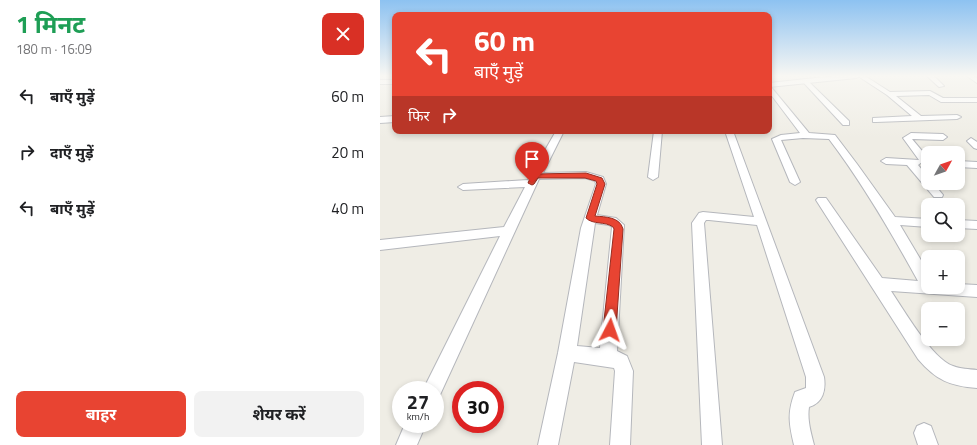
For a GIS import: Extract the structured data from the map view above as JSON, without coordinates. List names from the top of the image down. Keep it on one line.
{"north":"top right","page":{"heading":["1 मिनट","180 m · 16:09"],"turn":["60 m","बाएँ मुड़ें"],"list":[{"name":"बाएँ मुड़ें","value":"60 m"},{"name":"दाएँ मुड़ें","value":"20 m"},{"name":"बाएँ मुड़ें","value":"40 m"}],"then":"फिर","map_buttons":["+","−"],"speed":"27 km/h","limit":"30","buttons":["बाहर","शेयर करें"]}}
